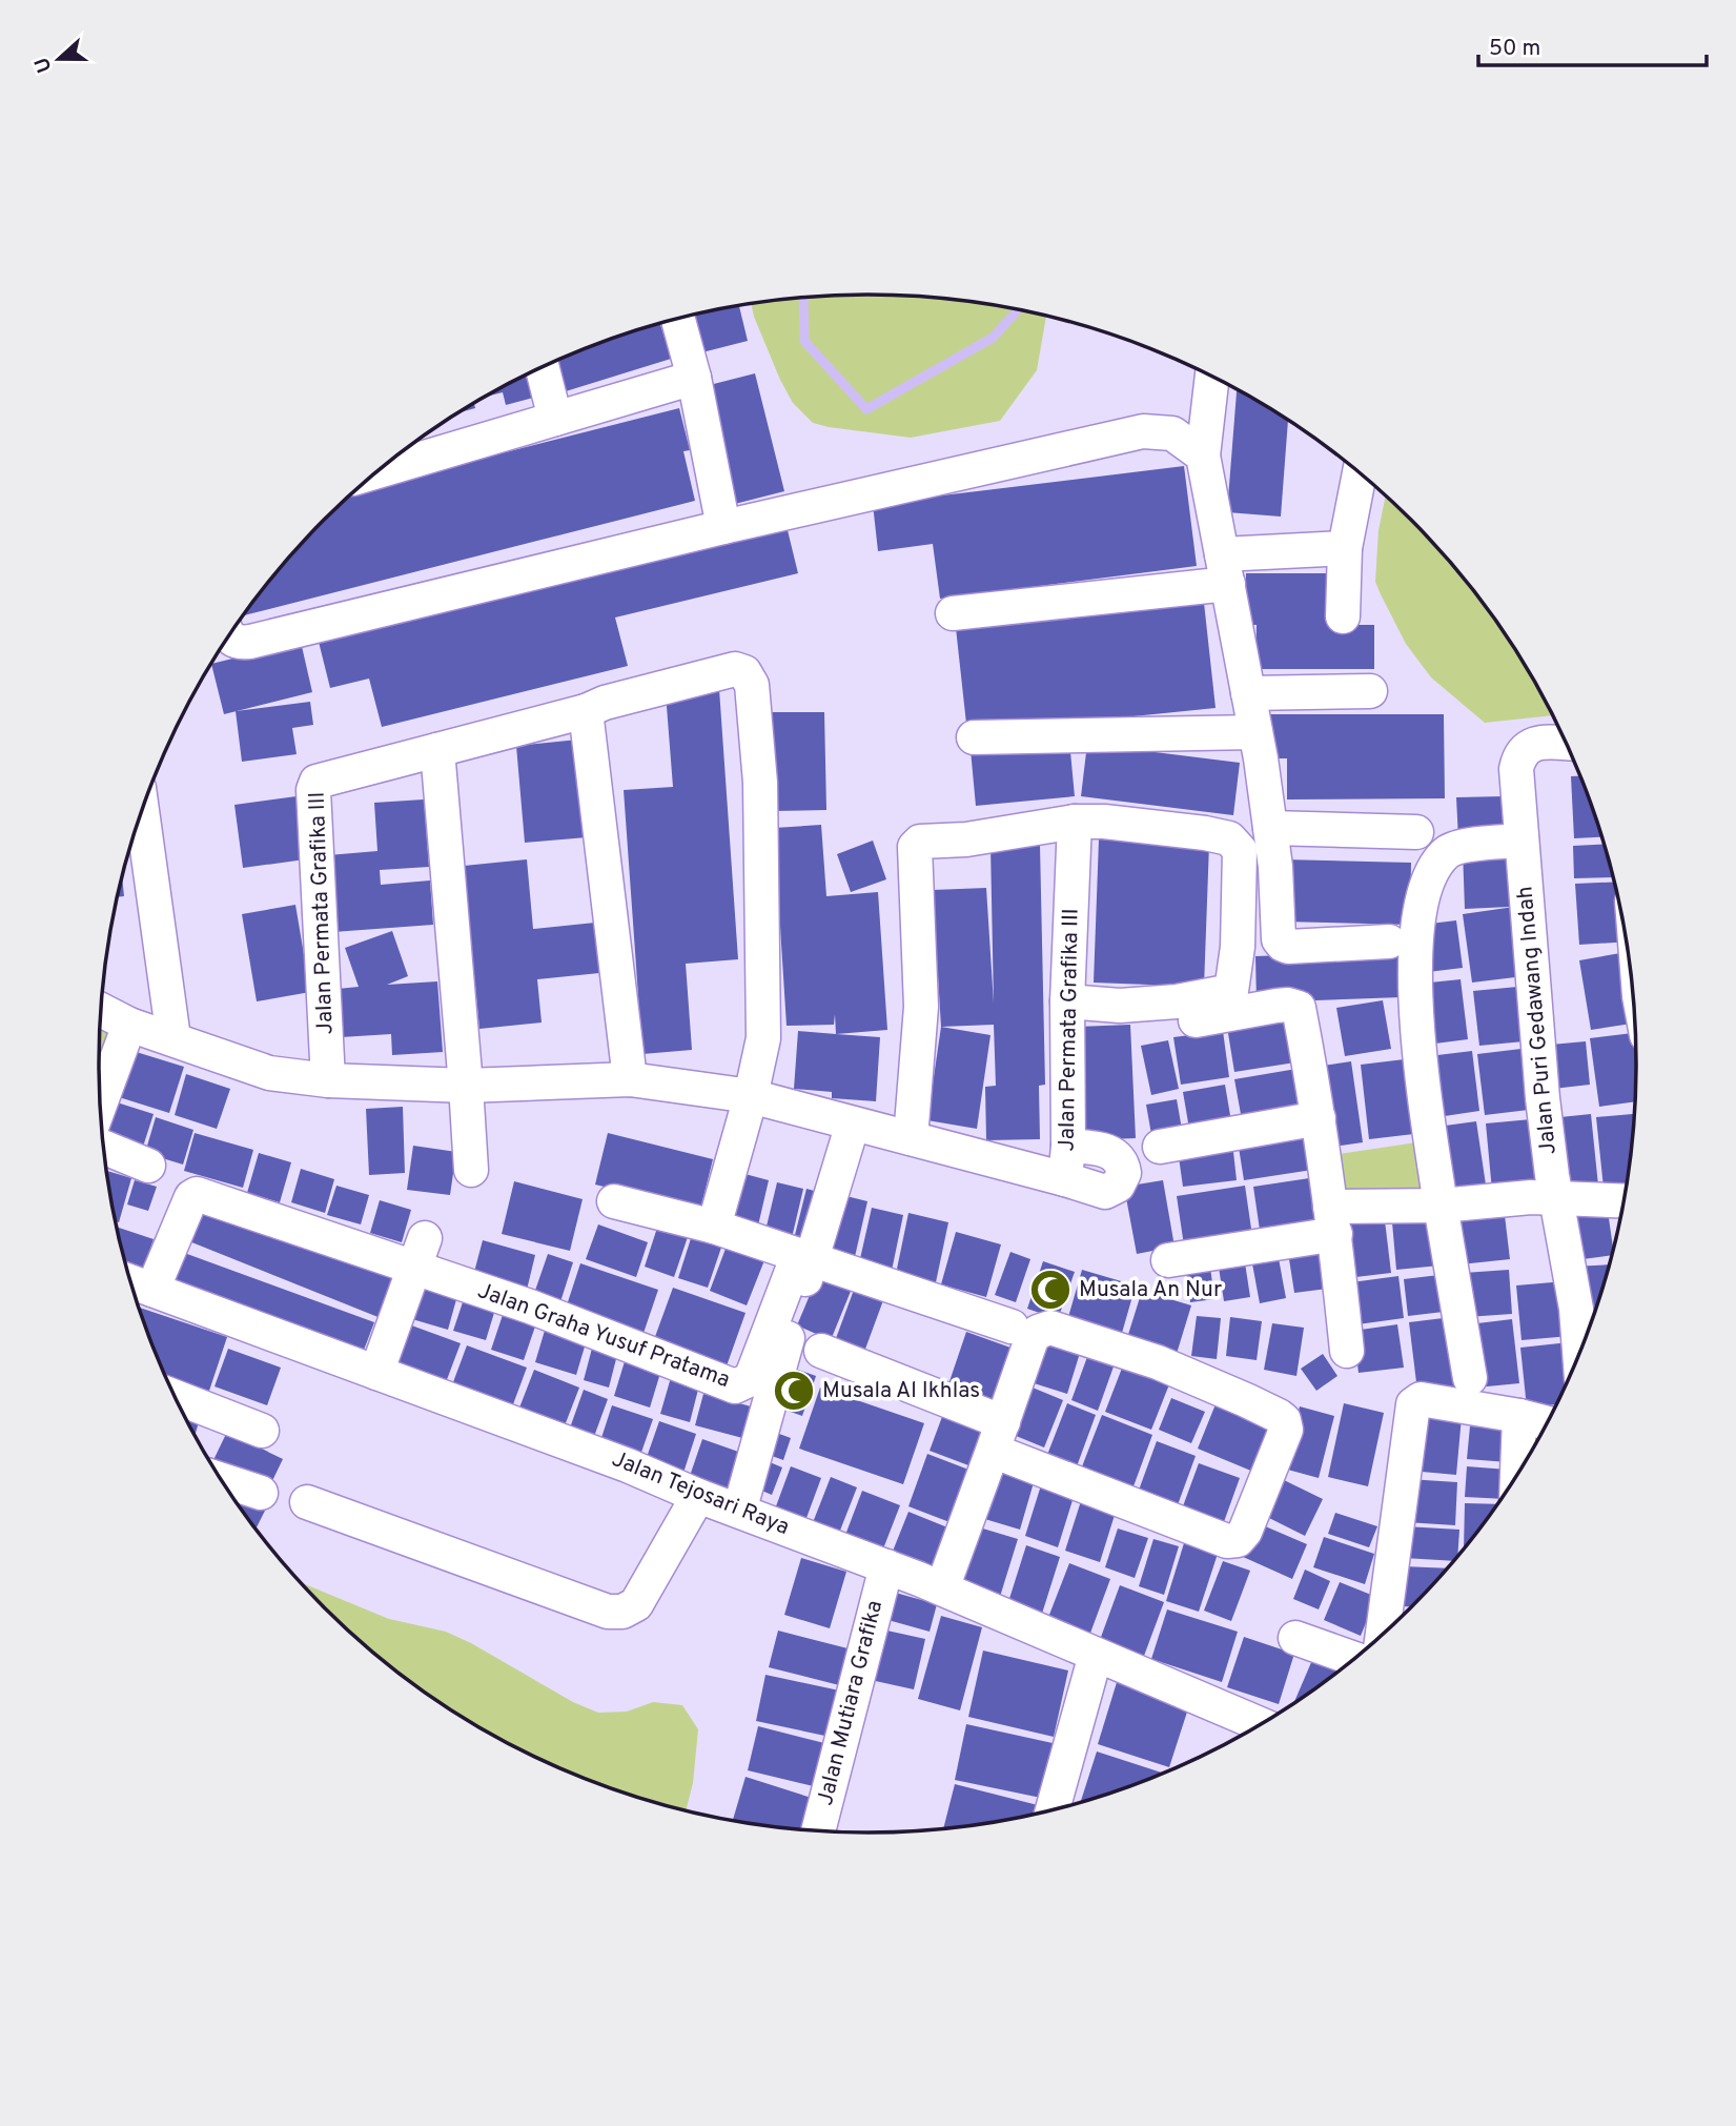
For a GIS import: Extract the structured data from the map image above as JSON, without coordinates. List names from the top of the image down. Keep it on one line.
{"streets":{"street":["Jalan Permata Grafika III","Jalan Puri Gedawang Indah","Jalan Graha Yusuf Pratama","Jalan Tejosari Raya","Jalan Mutiara Grafika"]},"crossings":[["Jalan Graha Yusuf Pratama","Jalan Tejosari Raya"],["Jalan Tejosari Raya","Jalan Mutiara Grafika"]],"places":{"mosque":["Musala An Nur","Musala Al Ikhlas"]},"scale_bar":"50 m","north":"left"}
